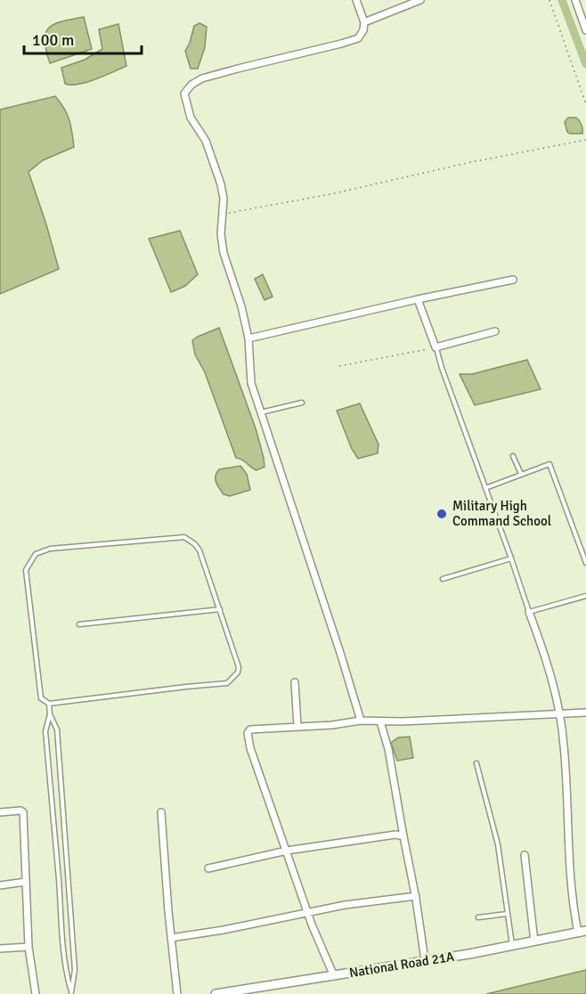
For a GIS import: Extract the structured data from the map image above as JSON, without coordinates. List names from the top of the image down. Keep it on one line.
{"streets":{"street":["National Road 21A"]},"places":["Military High Command School"],"scale_bar":"100 m"}
